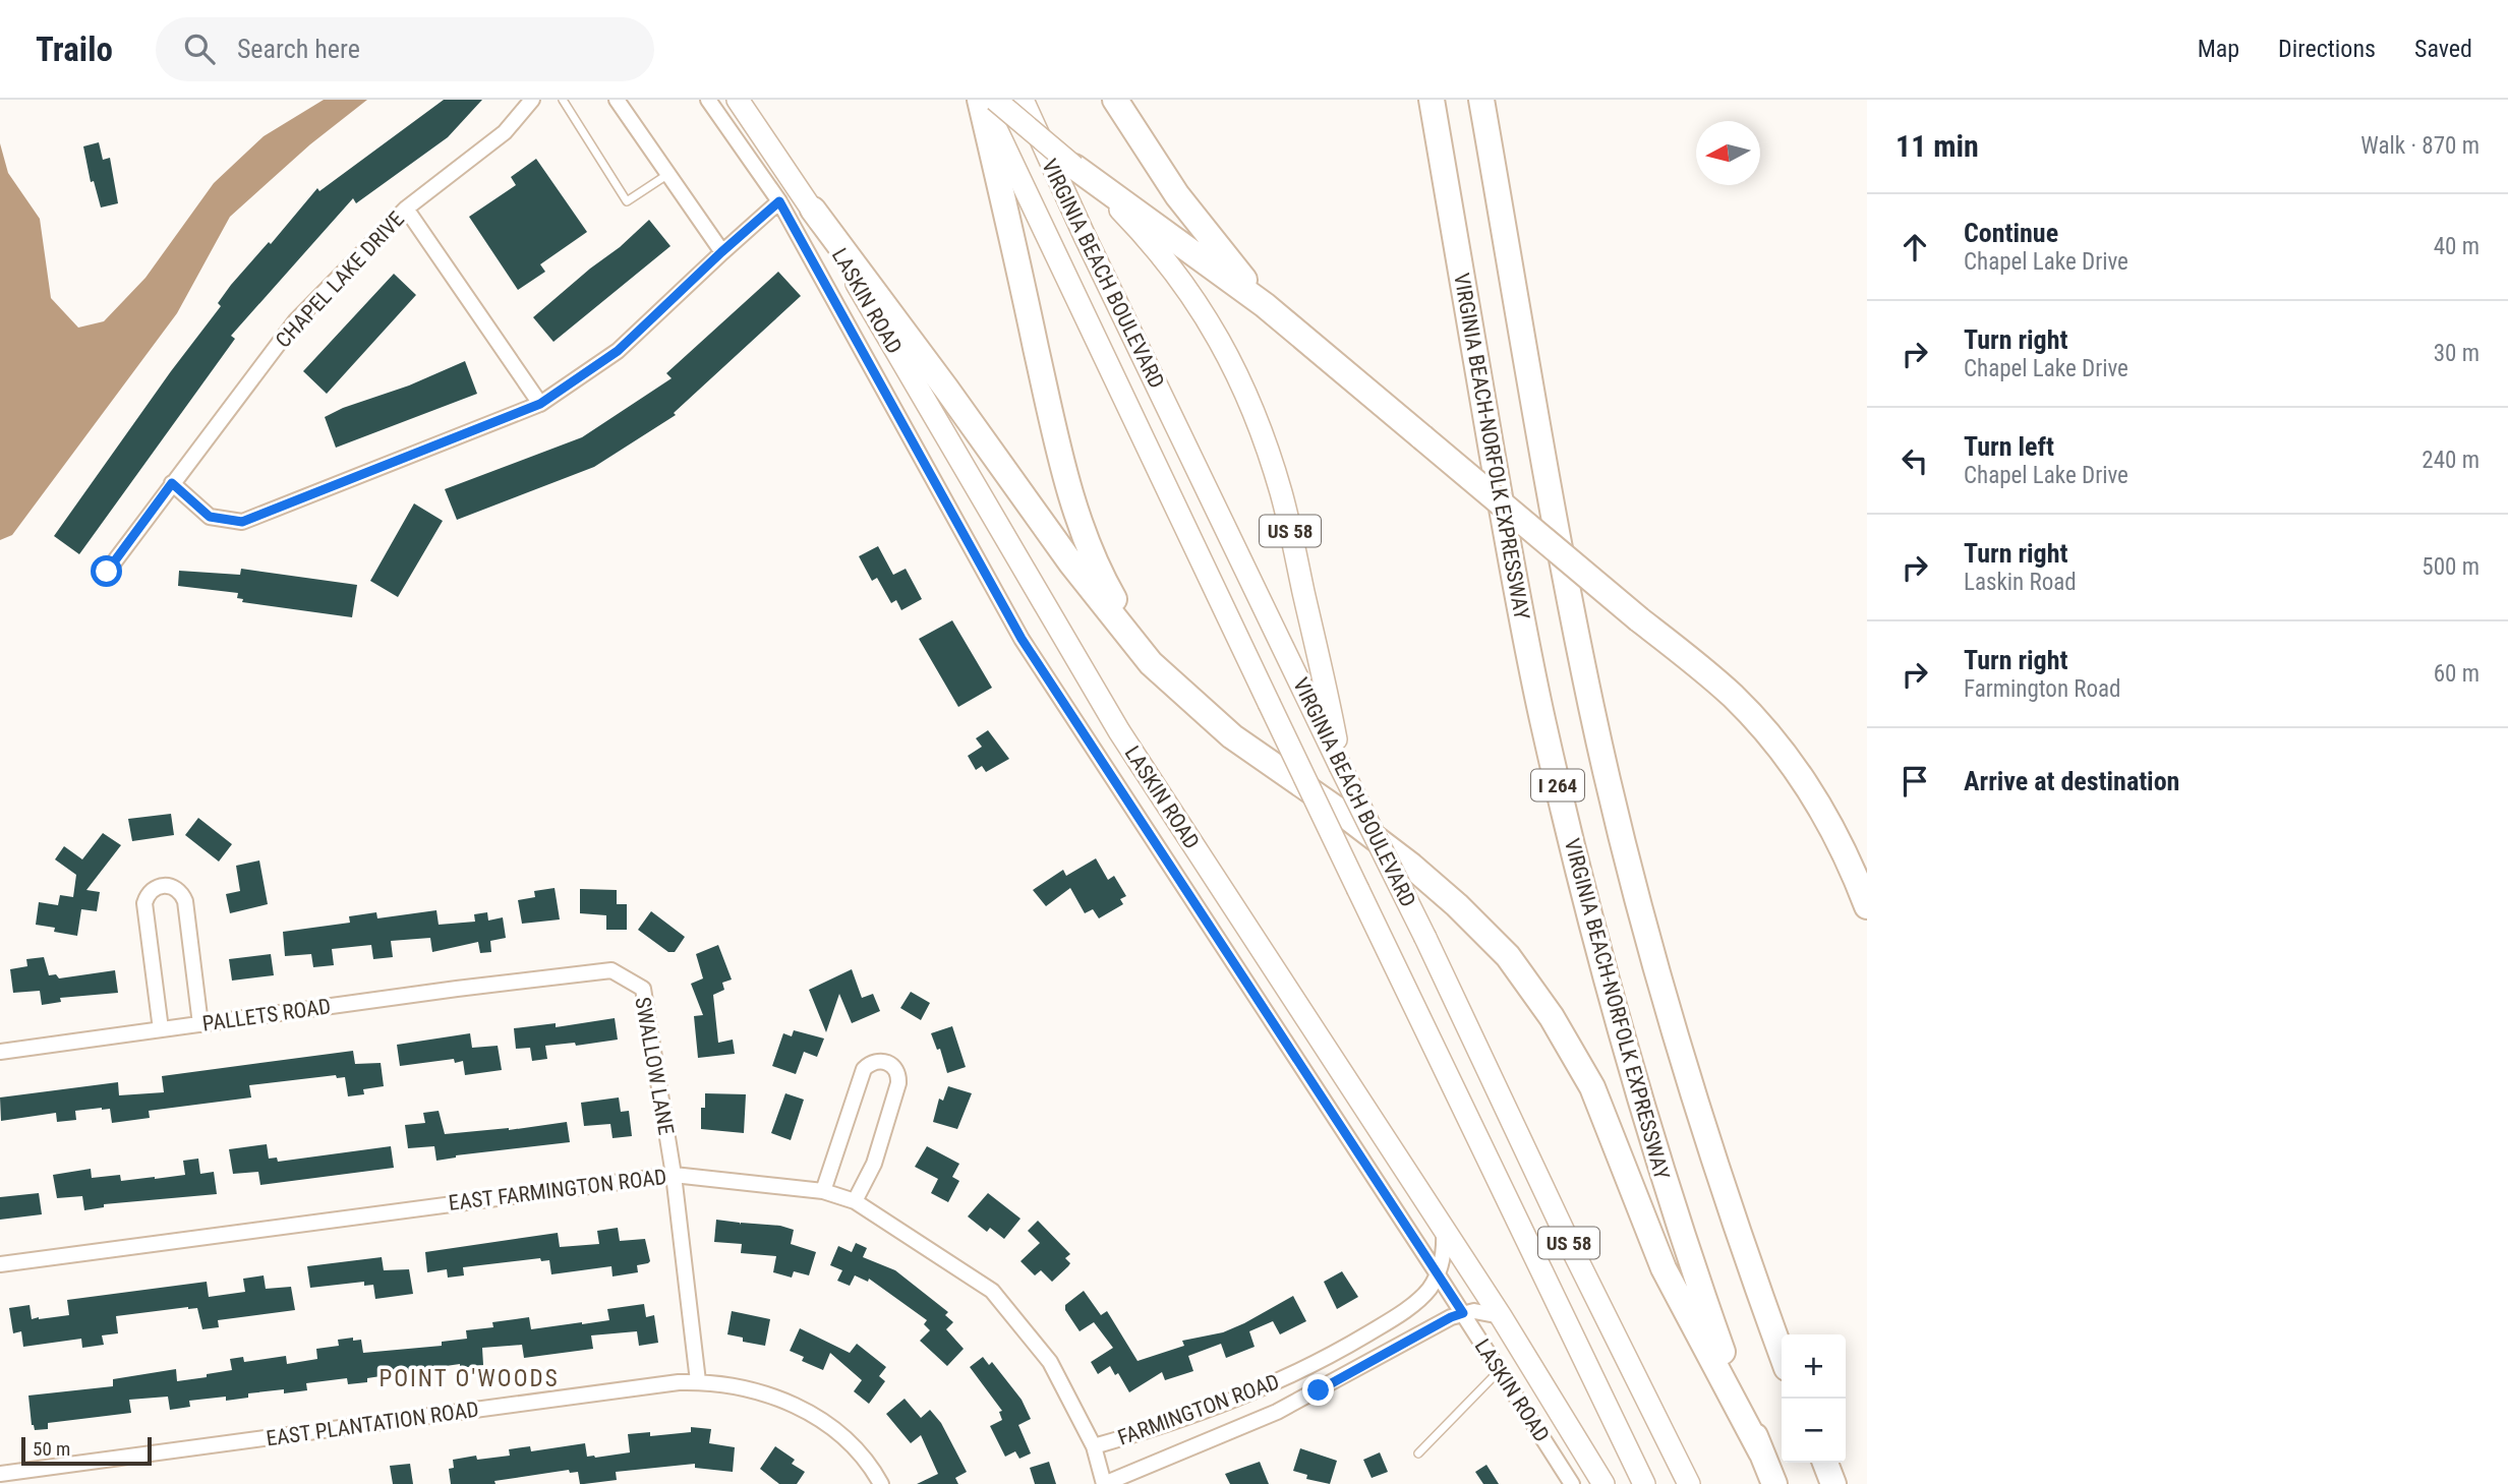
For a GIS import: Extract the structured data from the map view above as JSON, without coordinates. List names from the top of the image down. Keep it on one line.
{"streets":{"highway":["VIRGINIA BEACH-NORFOLK EXPRESSWAY","I 264"],"main road":["VIRGINIA BEACH BOULEVARD","LASKIN ROAD","US 58"],"street":["CHAPEL LAKE DRIVE","PALLETS ROAD","SWALLOW LANE","EAST FARMINGTON ROAD","FARMINGTON ROAD","EAST PLANTATION ROAD"]},"crossings":[["VIRGINIA BEACH BOULEVARD","US 58"],["LASKIN ROAD","FARMINGTON ROAD"],["PALLETS ROAD","SWALLOW LANE"],["SWALLOW LANE","EAST FARMINGTON ROAD"],["SWALLOW LANE","EAST PLANTATION ROAD"],["EAST FARMINGTON ROAD","FARMINGTON ROAD"]],"districts":["POINT O'WOODS"],"scale_bar":"50 m","north":"left","page":{"header":"Trailo","search":"Search here","nav":["Map","Directions","Saved"],"heading":["11 min","Walk · 870 m"],"list":[["Continue","Chapel Lake Drive","40 m"],["Turn right","Chapel Lake Drive","30 m"],["Turn left","Chapel Lake Drive","240 m"],["Turn right","Laskin Road","500 m"],["Turn right","Farmington Road","60 m"],"Arrive at destination"],"map_buttons":["+","−"],"scale":"50 m"}}
